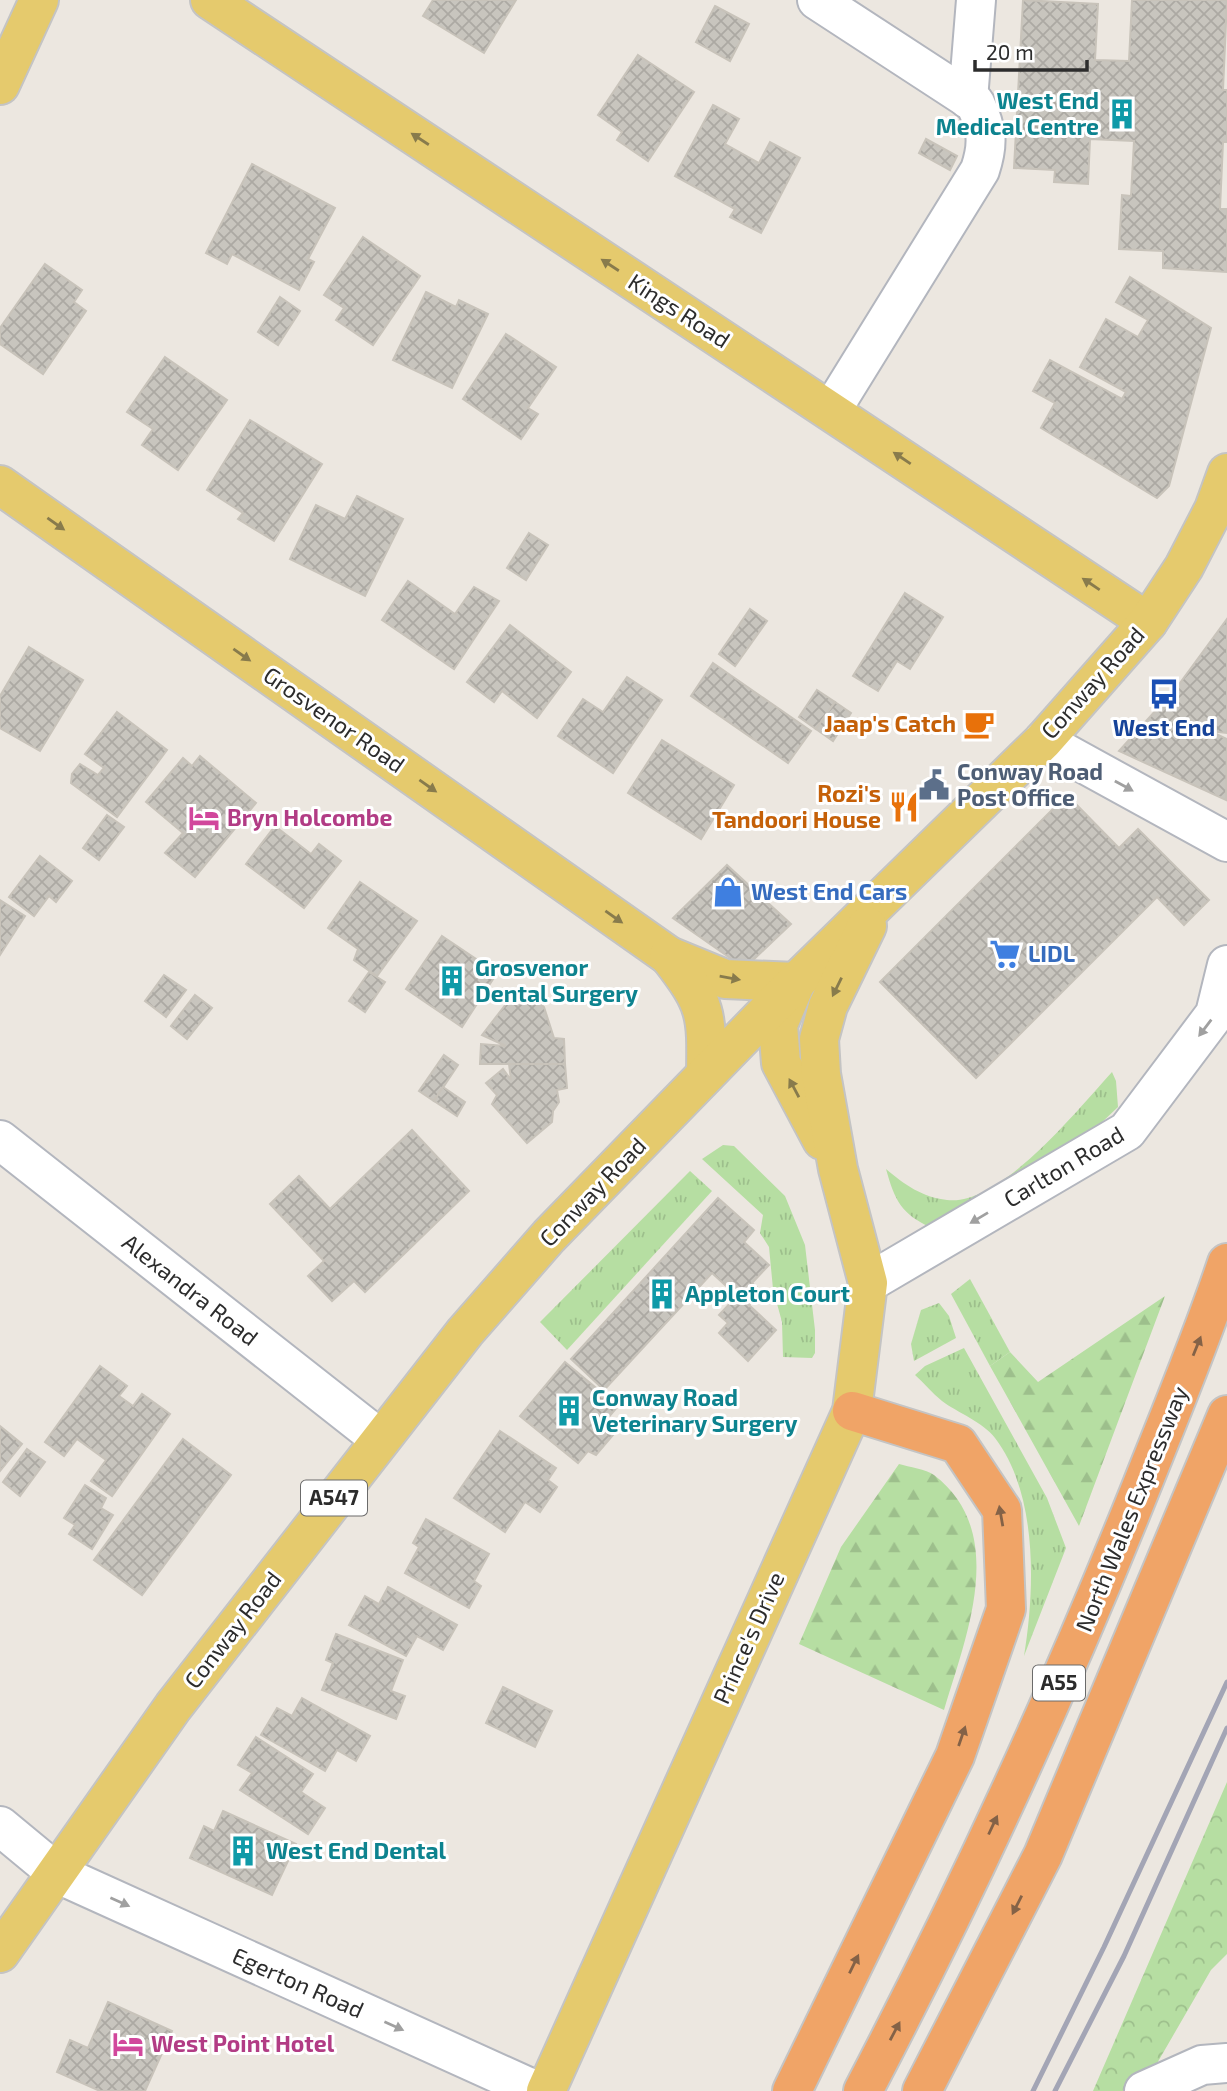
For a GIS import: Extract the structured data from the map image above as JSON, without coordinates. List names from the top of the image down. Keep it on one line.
{"streets":{"highway":["North Wales Expressway","A55"],"main road":["Kings Road","Conway Road","Grosvenor Road","A547","Prince's Drive"],"street":["Carlton Road","Alexandra Road","Egerton Road"]},"crossings":[["Kings Road","Conway Road"],["Conway Road","Grosvenor Road"],["Conway Road","Alexandra Road"],["Conway Road","Prince's Drive"],["Conway Road","Egerton Road"],["Grosvenor Road","Prince's Drive"],["Carlton Road","Prince's Drive"]],"one_way":["Kings Road","Grosvenor Road","Carlton Road","Egerton Road"],"places":{"building":["West End Medical Centre","Grosvenor Dental Surgery","Appleton Court","Conway Road Veterinary Surgery","West End Dental"],"bus stop":["West End"],"cafe":["Jaap's Catch"],"public building":["Conway Road Post Office"],"restaurant":["Rozi's Tandoori House"],"hotel":["Bryn Holcombe","West Point Hotel"],"shop":["West End Cars"],"supermarket":["LIDL"]},"scale_bar":"20 m"}
